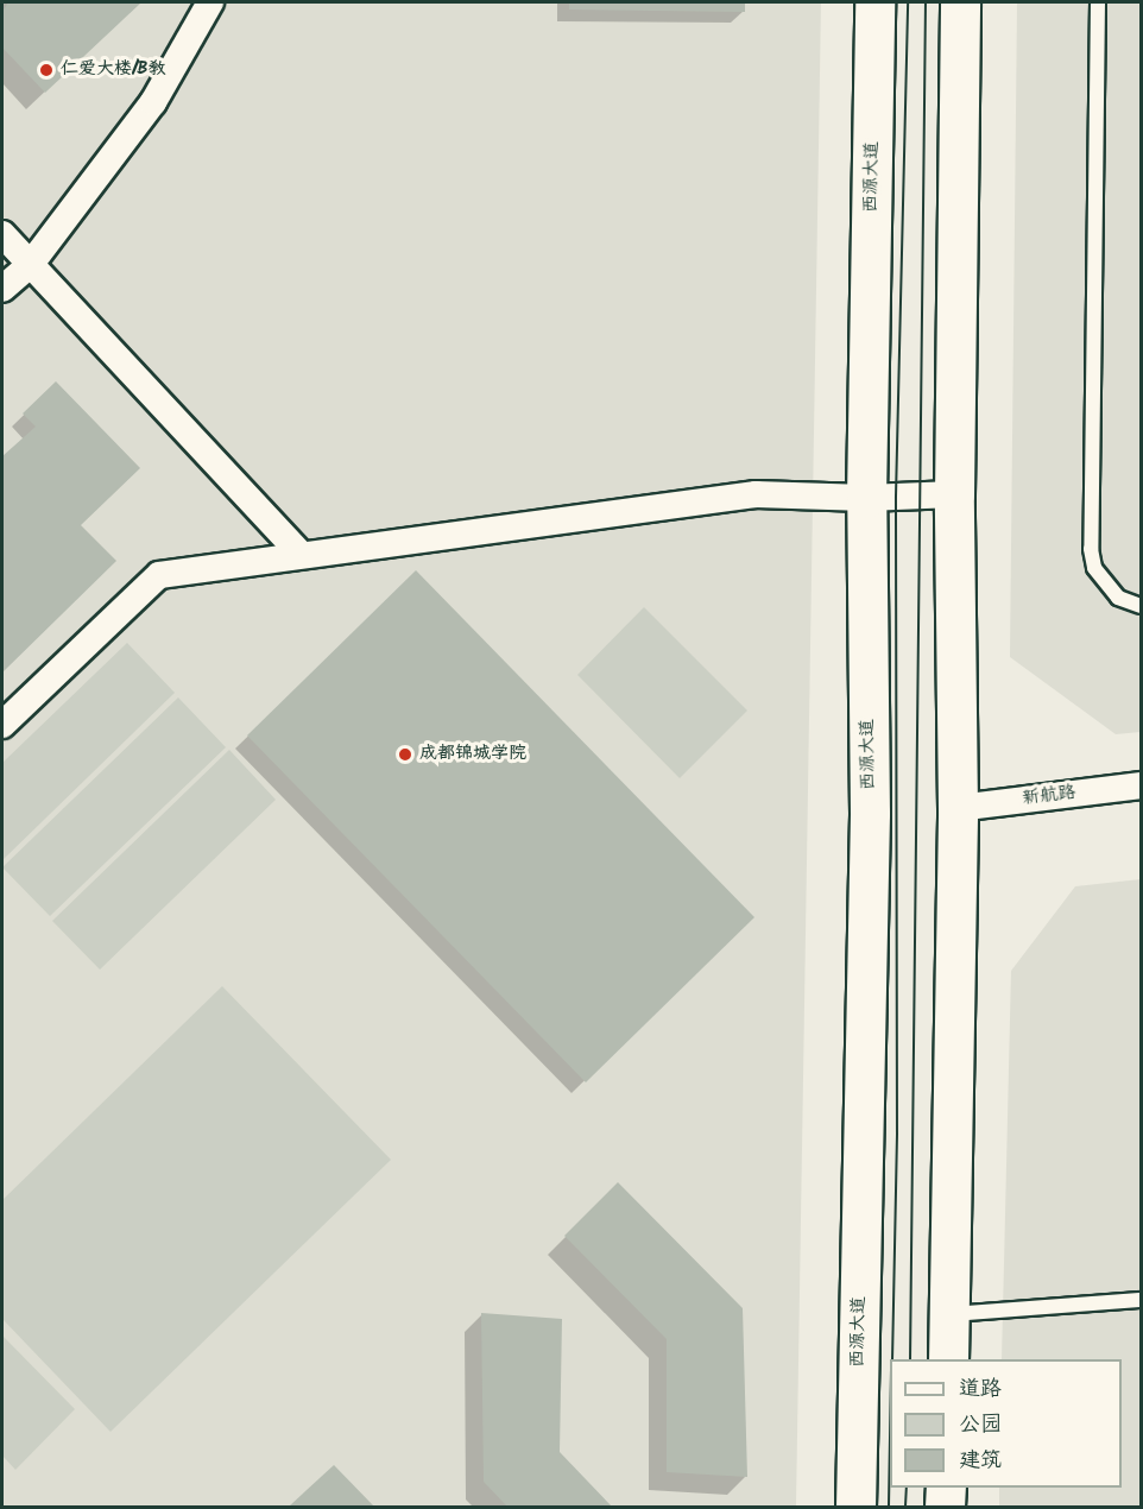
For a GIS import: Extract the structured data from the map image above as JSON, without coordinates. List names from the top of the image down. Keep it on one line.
{"streets":{"main road":["西源大道"],"street":["新航路"]},"places":["仁爱大楼/B教","成都锦城学院"],"legend":["道路","公园","建筑"]}
